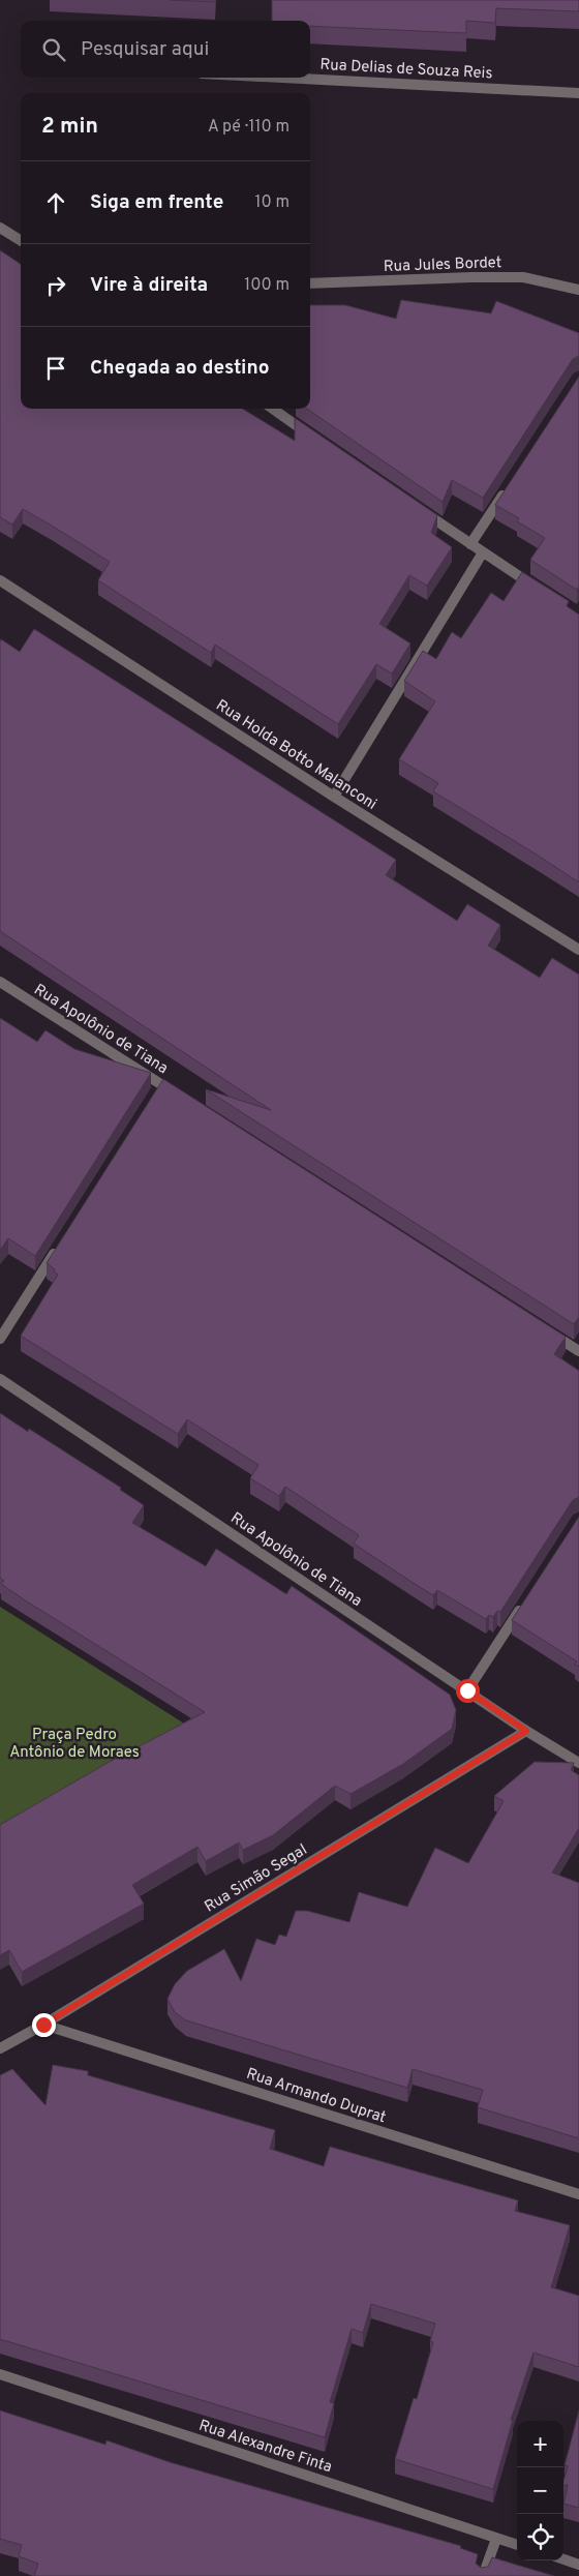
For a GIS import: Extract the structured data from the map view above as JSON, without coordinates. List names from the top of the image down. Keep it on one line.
{"streets":{"street":["Rua Delias de Souza Reis","Rua Jules Bordet","Rua Holda Botto Malanconi","Rua Apolônio de Tiana","Rua Simão Segal","Rua Armando Duprat","Rua Alexandre Finta"]},"crossings":[["Rua Apolônio de Tiana","Rua Simão Segal"],["Rua Simão Segal","Rua Armando Duprat"]],"parks":["Praça Pedro Antônio de Moraes"],"page":{"search":"Pesquisar aqui","heading":["2 min","A pé · 110 m"],"list":[["Siga em frente","10 m"],["Vire à direita","100 m"],"Chegada ao destino"],"map_buttons":["+","−"]}}
